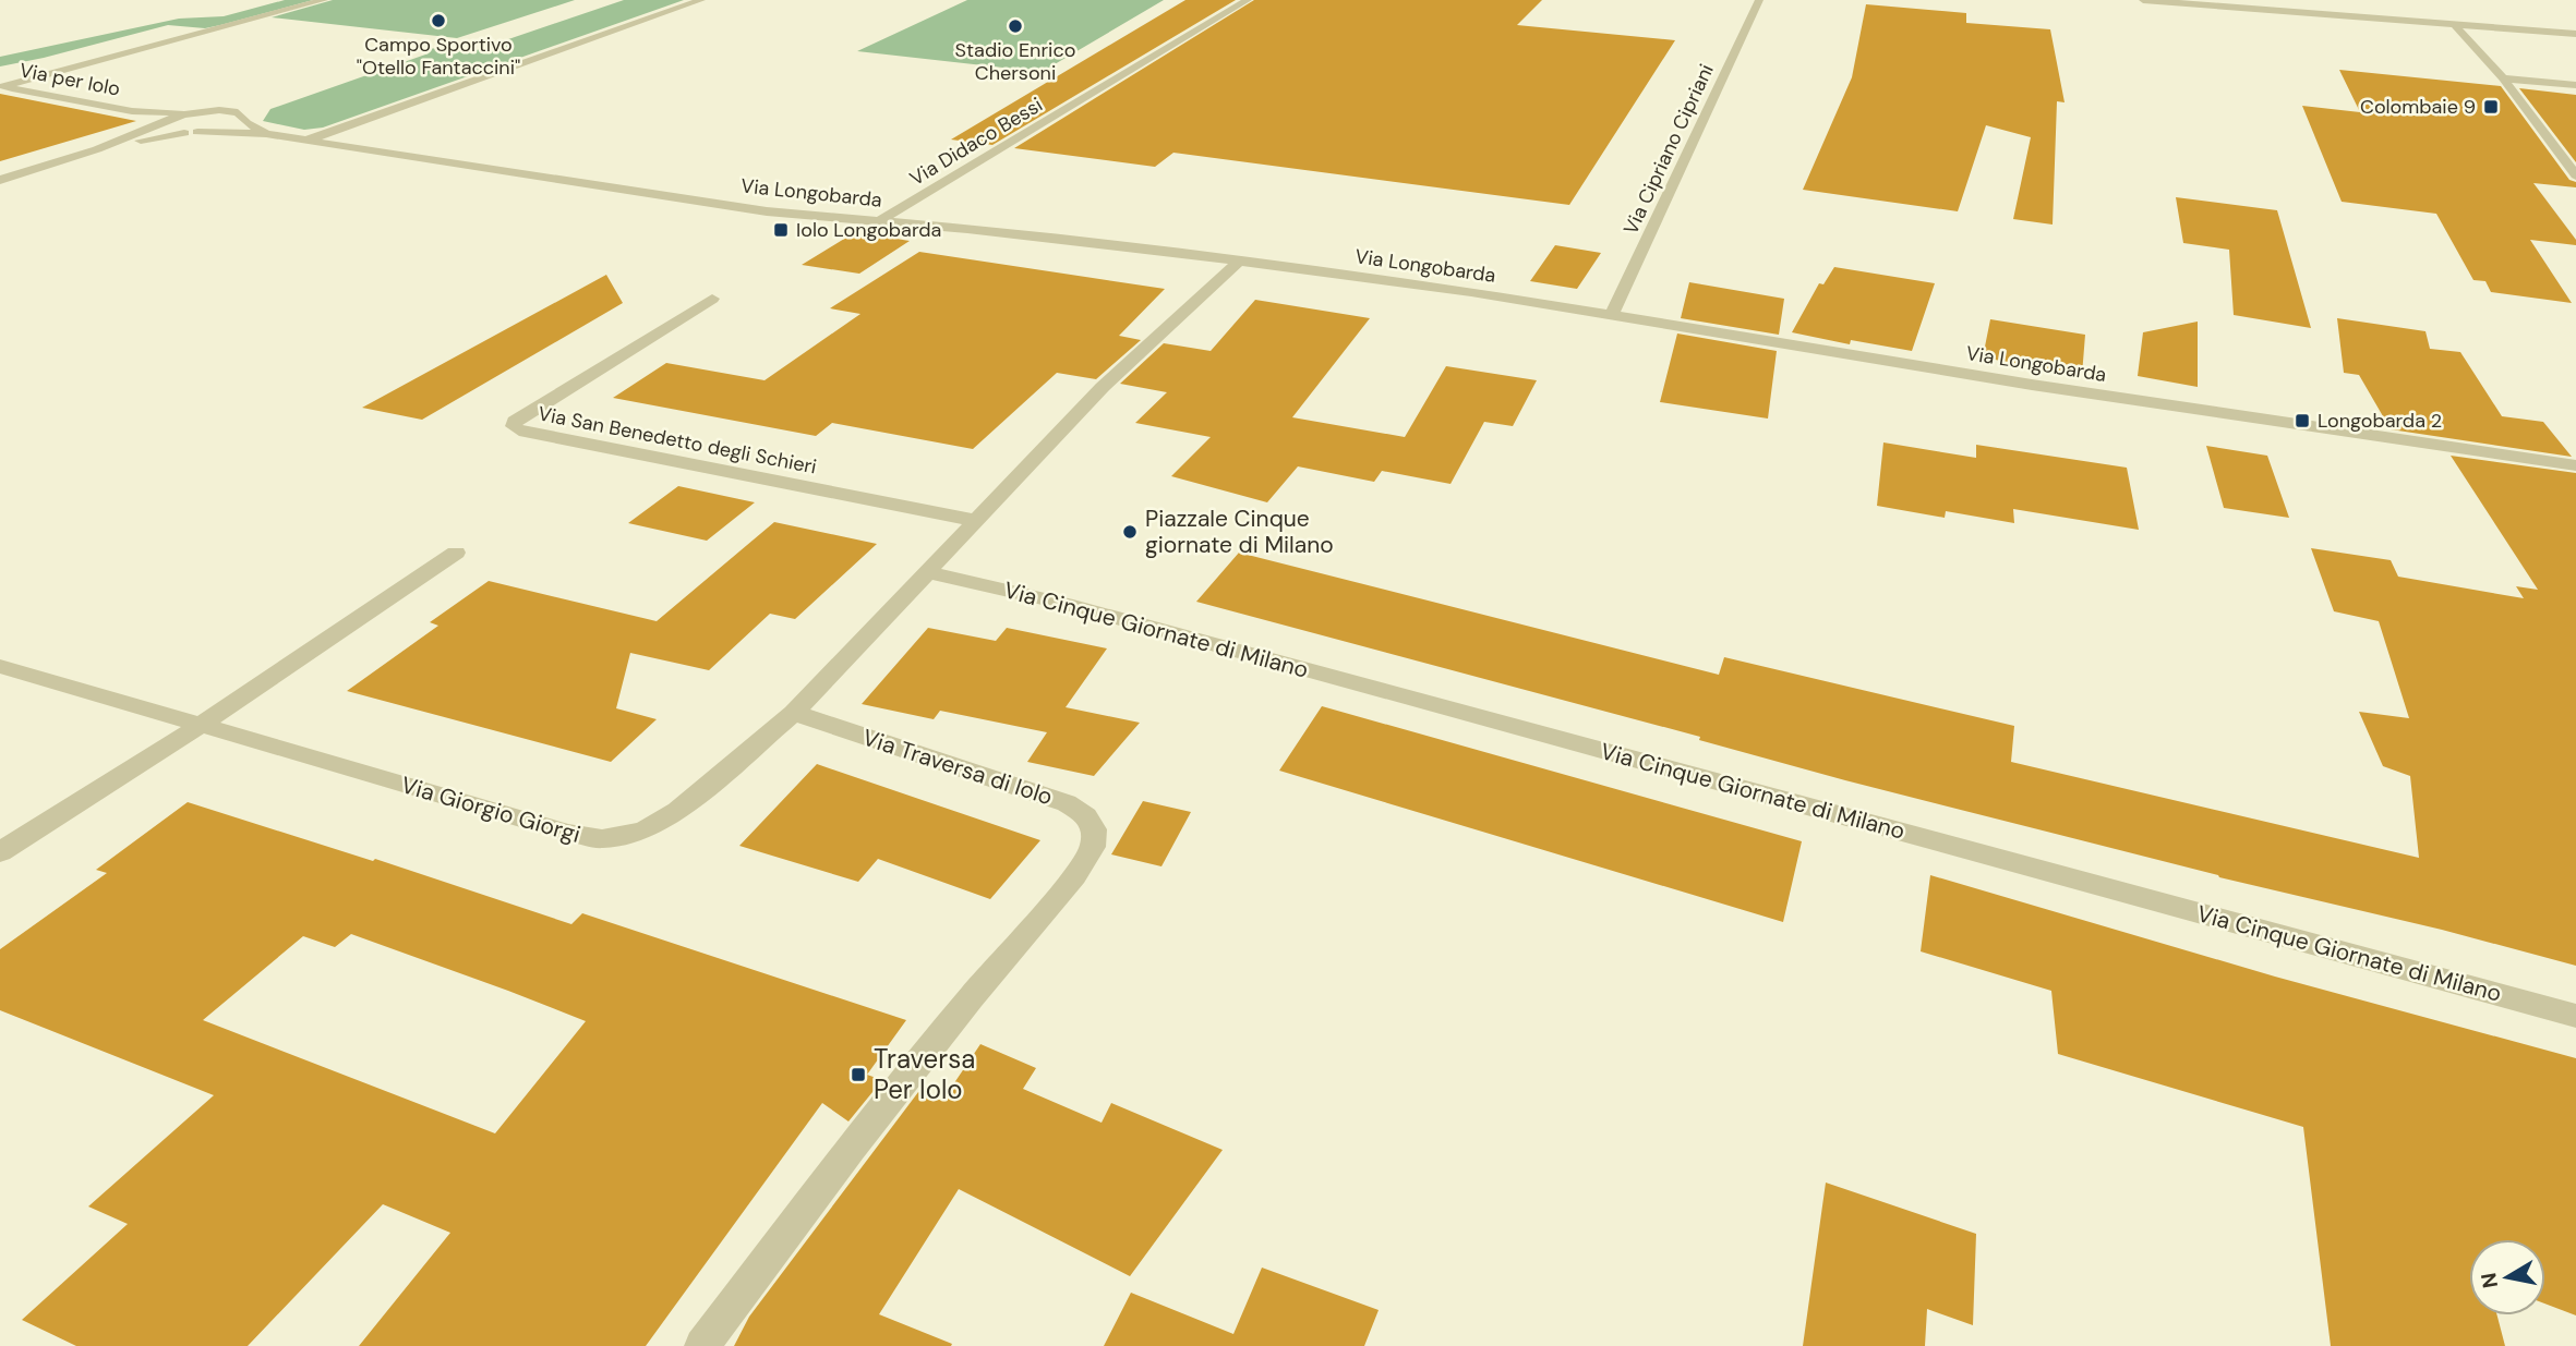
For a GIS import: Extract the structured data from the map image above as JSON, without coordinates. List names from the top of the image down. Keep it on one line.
{"streets":{"street":["Via per Iolo","Via Didaco Bessi","Via Cipriano Cipriani","Via Longobarda","Via San Benedetto degli Schieri","Via Cinque Giornate di Milano","Via Traversa di Iolo","Via Giorgio Giorgi"]},"crossings":[["Via per Iolo","Via Longobarda"],["Via Didaco Bessi","Via Longobarda"],["Via Cipriano Cipriani","Via Longobarda"],["Via Traversa di Iolo","Via Giorgio Giorgi"]],"places":{"other":["Campo Sportivo \"Otello Fantaccini\"","Stadio Enrico Chersoni","Piazzale Cinque giornate di Milano"],"transit":["Colombaie 9","Iolo Longobarda","Longobarda 2","Traversa Per Iolo"]},"north":"left"}
